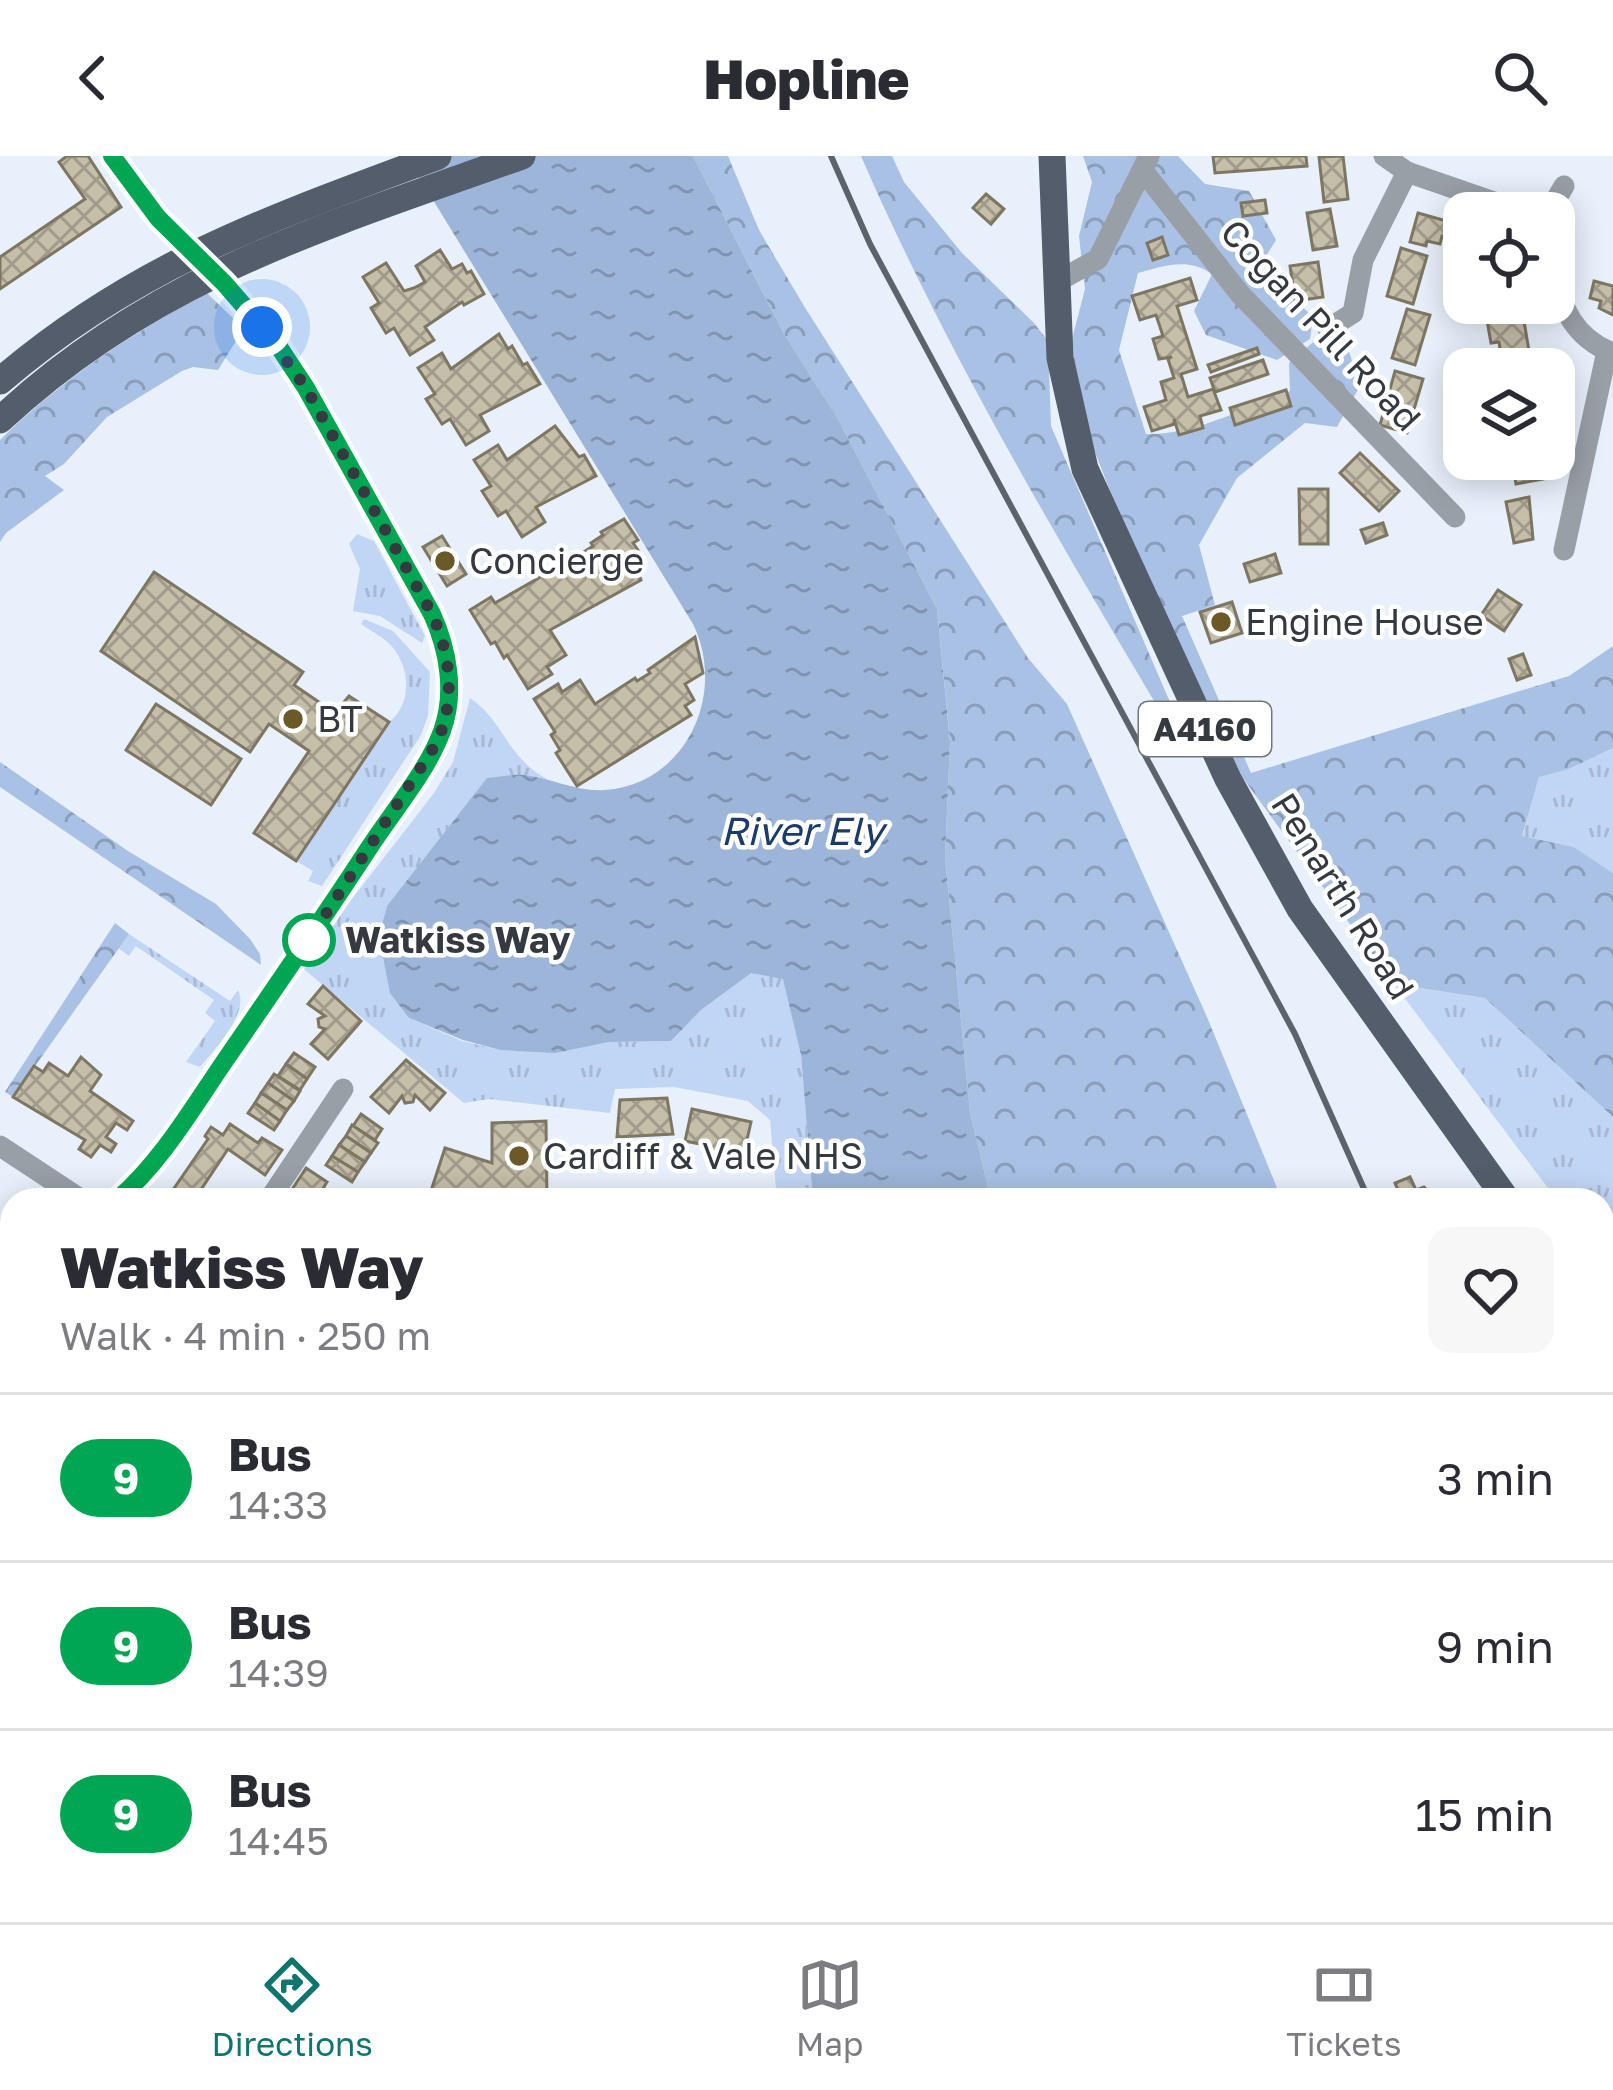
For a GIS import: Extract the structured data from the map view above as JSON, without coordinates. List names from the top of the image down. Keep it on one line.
{"streets":{"main road":["A4160","Penarth Road"],"street":["Cogan Pill Road"]},"water":["River Ely"],"places":["Concierge","Engine House","BT","Watkiss Way","Cardiff & Vale NHS"],"lines":["bus line 9"],"page":{"header":"Hopline","heading":["Watkiss Way","Walk · 4 min · 250 m"],"list":[{"mark":"9","name":"Bus","note":"14:33","value":"3 min"},{"mark":"9","name":"Bus","note":"14:39","value":"9 min"},{"mark":"9","name":"Bus","note":"14:45","value":"15 min"}],"tabs":["Directions","Map","Tickets"]}}
